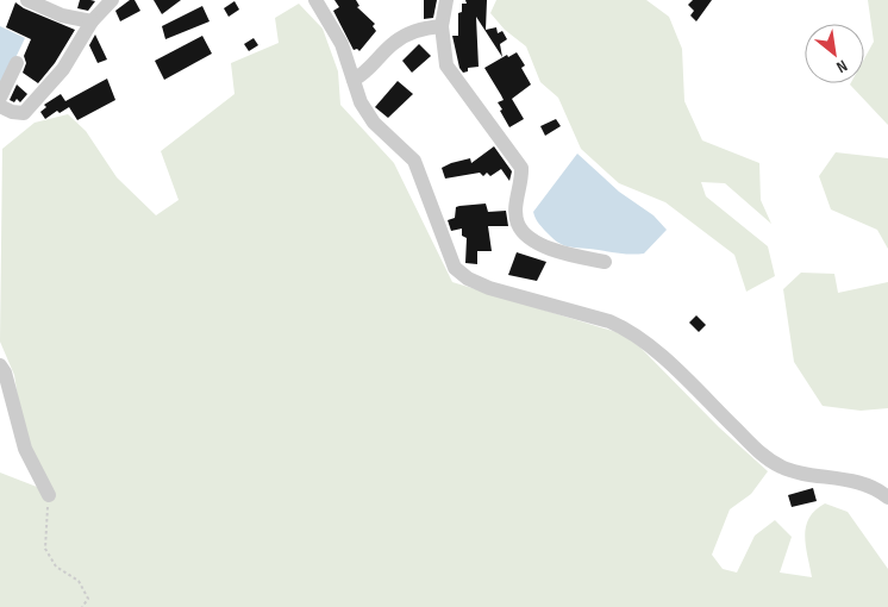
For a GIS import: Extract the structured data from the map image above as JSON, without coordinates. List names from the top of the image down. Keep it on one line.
{"north":"bottom right"}
